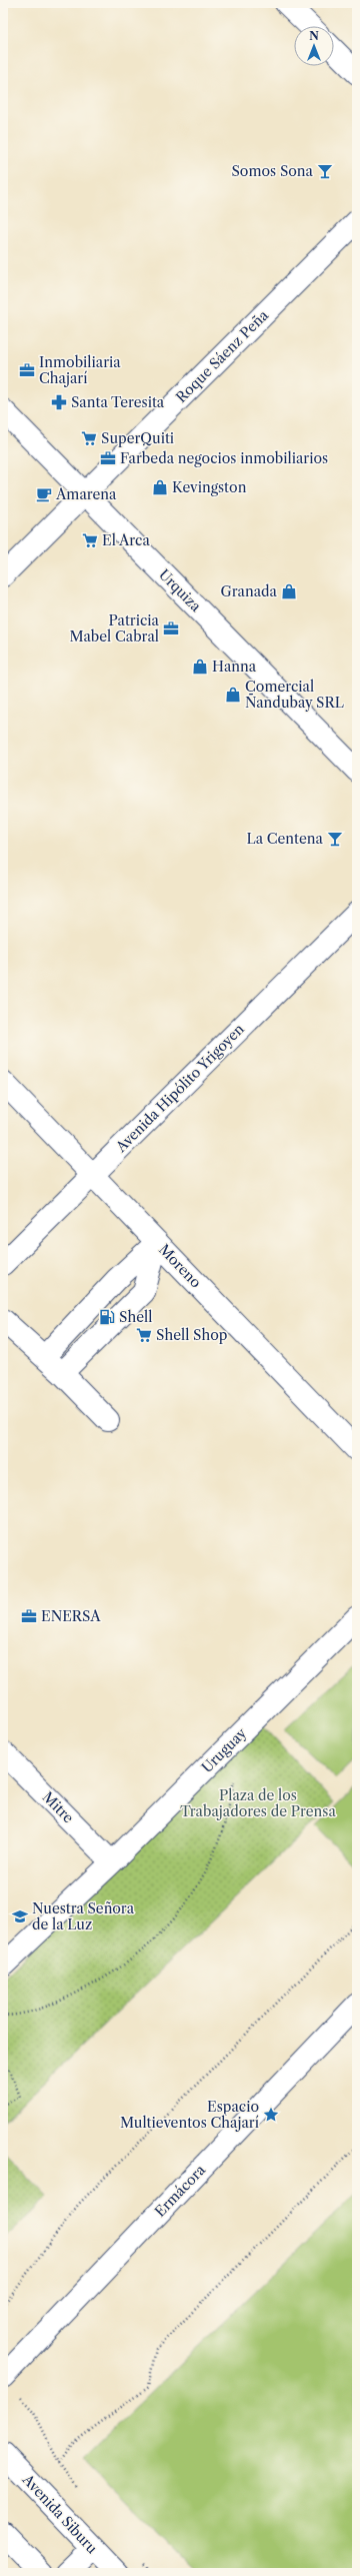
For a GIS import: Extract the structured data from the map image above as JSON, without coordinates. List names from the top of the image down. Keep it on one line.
{"streets":{"street":["Roque Sáenz Peña","Urquiza","Avenida Hipólito Yrigoyen","Moreno","Uruguay","Mitre","Ermácora","Avenida Siburu"]},"crossings":[["Roque Sáenz Peña","Urquiza"],["Avenida Hipólito Yrigoyen","Moreno"],["Uruguay","Mitre"]],"parks":["Plaza de los Trabajadores de Prensa"],"places":{"bar":["Somos Sona","La Centena"],"office":["Inmobiliaria Chajarí","Farbeda negocios inmobiliarios","Patricia Mabel Cabral","ENERSA"],"pharmacy":["Santa Teresita"],"supermarket":["SuperQuiti","El Arca","Shell Shop"],"shop":["Kevingston","Granada","Hanna","Comercial Ñandubay SRL"],"cafe":["Amarena"],"fuel station":["Shell"],"school or university":["Nuestra Señora de la Luz"],"place":["Espacio Multieventos Chajarí"]},"north":"top"}
